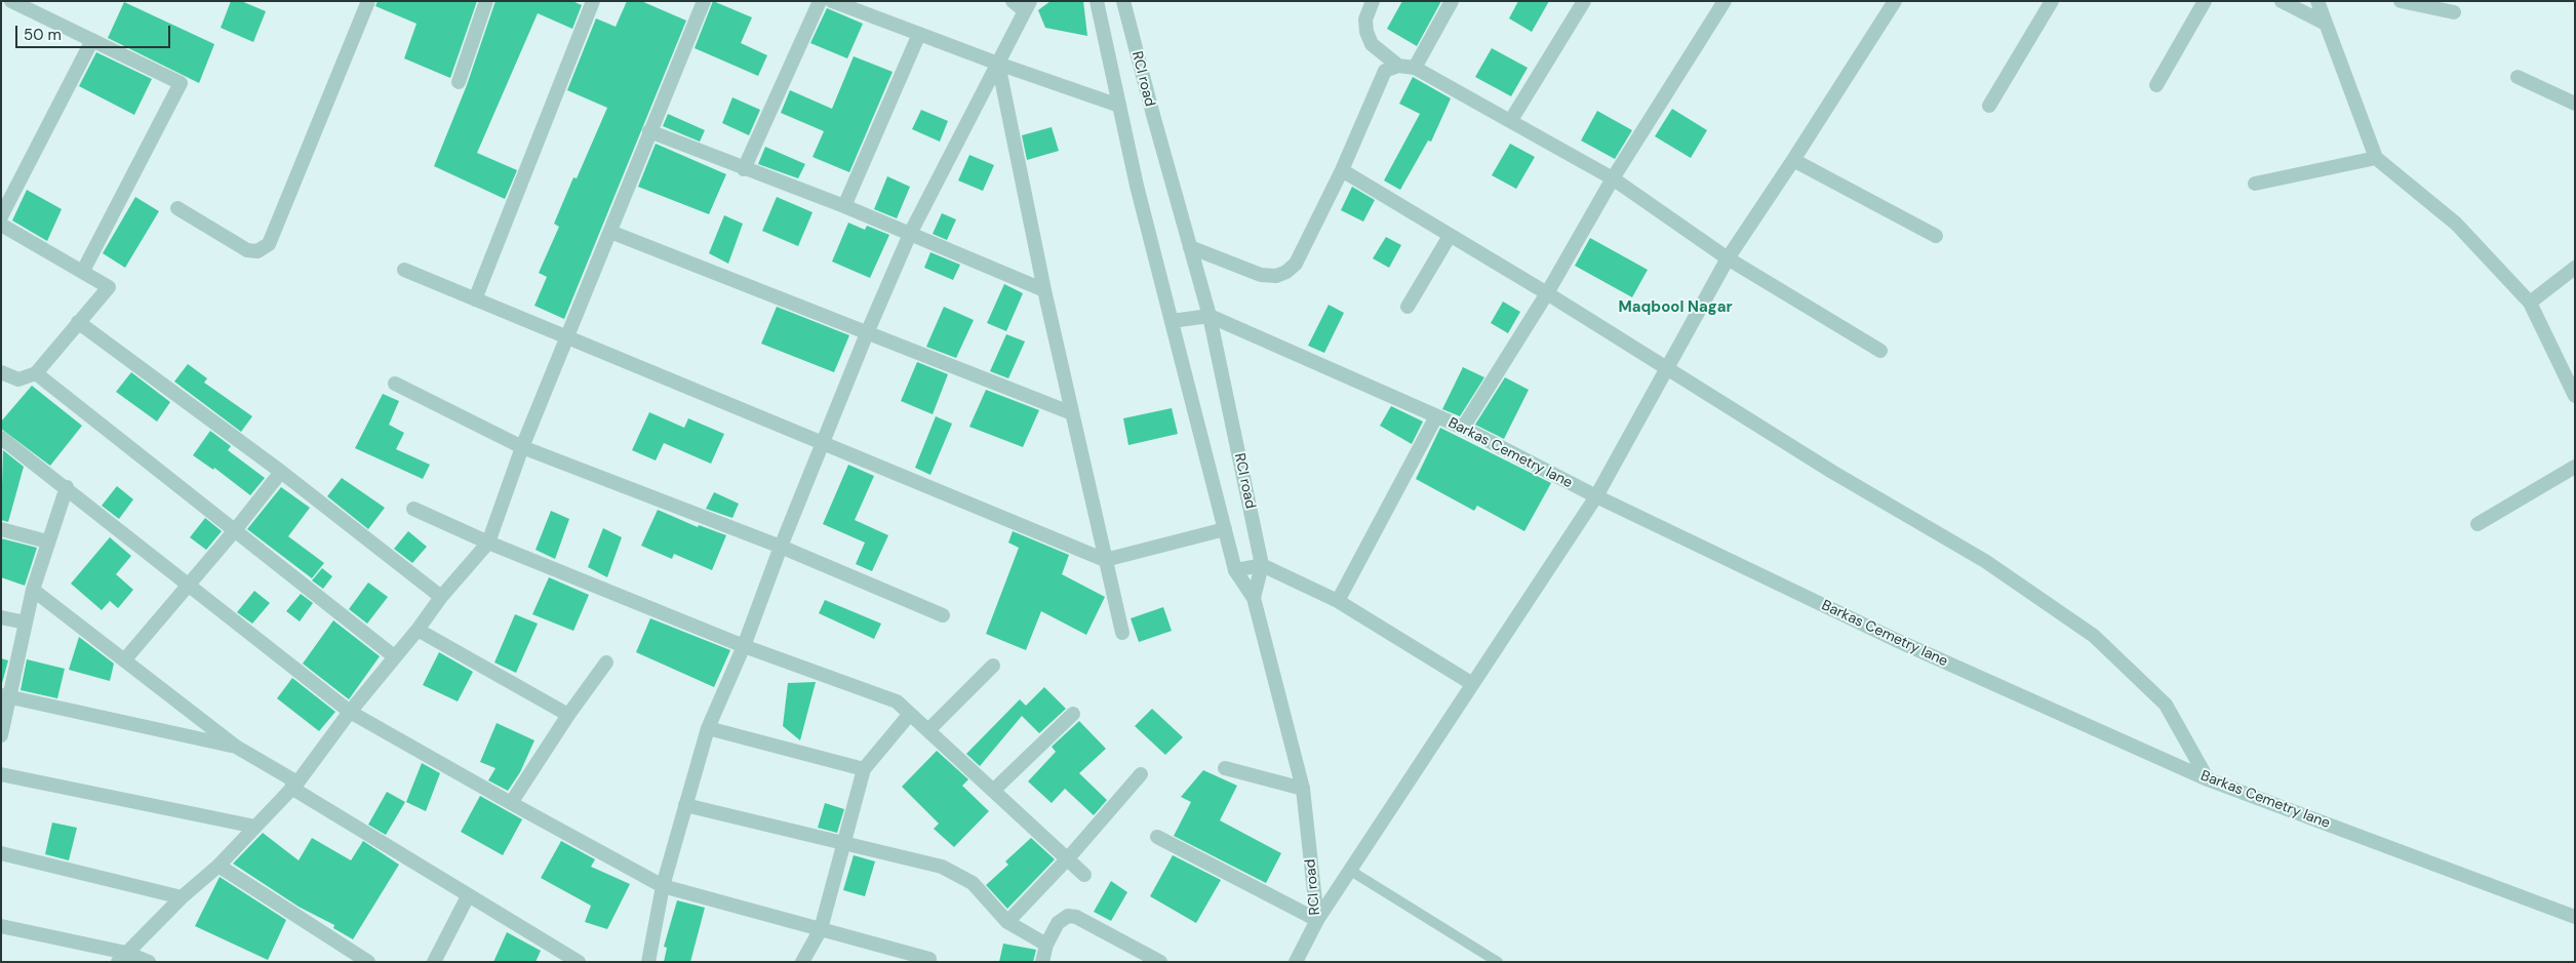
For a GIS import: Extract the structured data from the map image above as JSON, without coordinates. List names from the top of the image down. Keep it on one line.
{"streets":{"street":["RCI road","Barkas Cemetry lane"]},"crossings":[["RCI road","Barkas Cemetry lane"]],"districts":["Maqbool Nagar"],"scale_bar":"50 m"}
